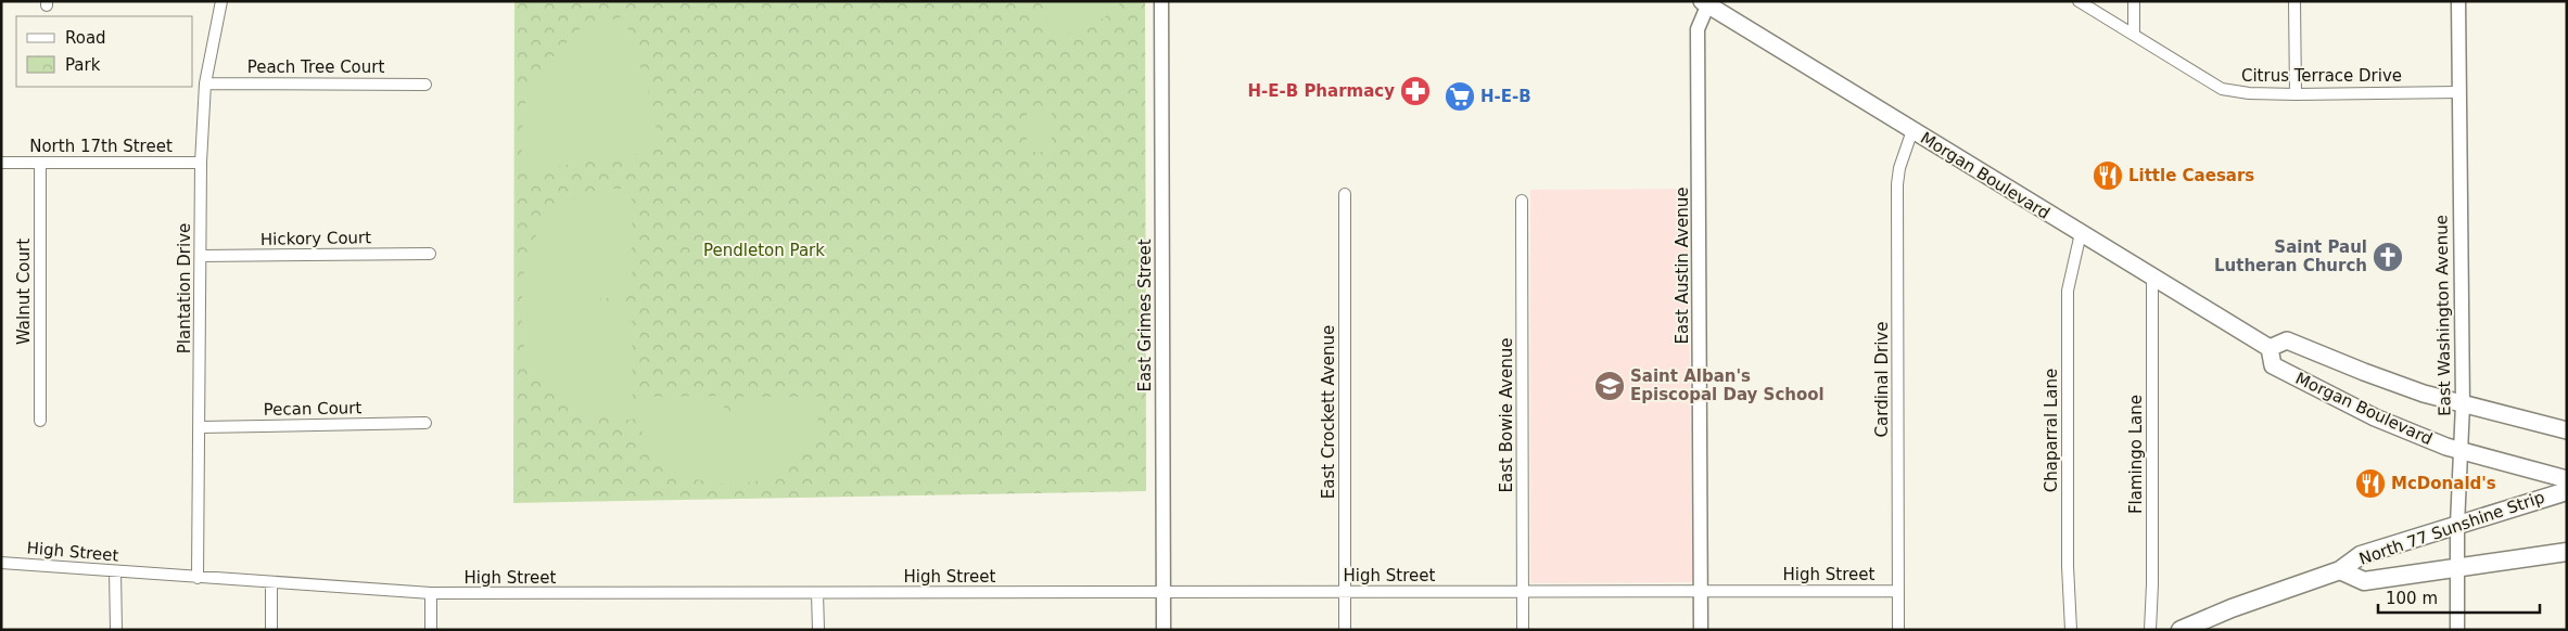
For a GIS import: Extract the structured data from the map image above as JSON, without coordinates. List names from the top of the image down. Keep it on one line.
{"streets":{"main road":["Morgan Boulevard","North 77 Sunshine Strip"],"street":["Peach Tree Court","Citrus Terrace Drive","North 17th Street","Hickory Court","East Austin Avenue","Plantation Drive","Walnut Court","East Grimes Street","East Washington Avenue","Cardinal Drive","Pecan Court","East Crockett Avenue","East Bowie Avenue","Chaparral Lane","Flamingo Lane","High Street"]},"crossings":[["Peach Tree Court","Plantation Drive"],["Citrus Terrace Drive","East Washington Avenue"],["North 17th Street","Plantation Drive"],["North 17th Street","Walnut Court"],["Morgan Boulevard","East Austin Avenue"],["Morgan Boulevard","East Washington Avenue"],["Morgan Boulevard","Cardinal Drive"],["Morgan Boulevard","Chaparral Lane"],["Morgan Boulevard","Flamingo Lane"],["Hickory Court","Plantation Drive"],["East Austin Avenue","High Street"],["Plantation Drive","Pecan Court"],["Plantation Drive","High Street"],["East Grimes Street","High Street"],["East Washington Avenue","North 77 Sunshine Strip"],["Cardinal Drive","High Street"],["East Crockett Avenue","High Street"],["East Bowie Avenue","High Street"]],"parks":["Pendleton Park"],"places":{"pharmacy":["H-E-B Pharmacy"],"supermarket":["H-E-B"],"restaurant":["Little Caesars","McDonald's"],"church":["Saint Paul Lutheran Church"],"school or university":["Saint Alban's Episcopal Day School"]},"legend":["Road","Park"],"scale_bar":"100 m"}
